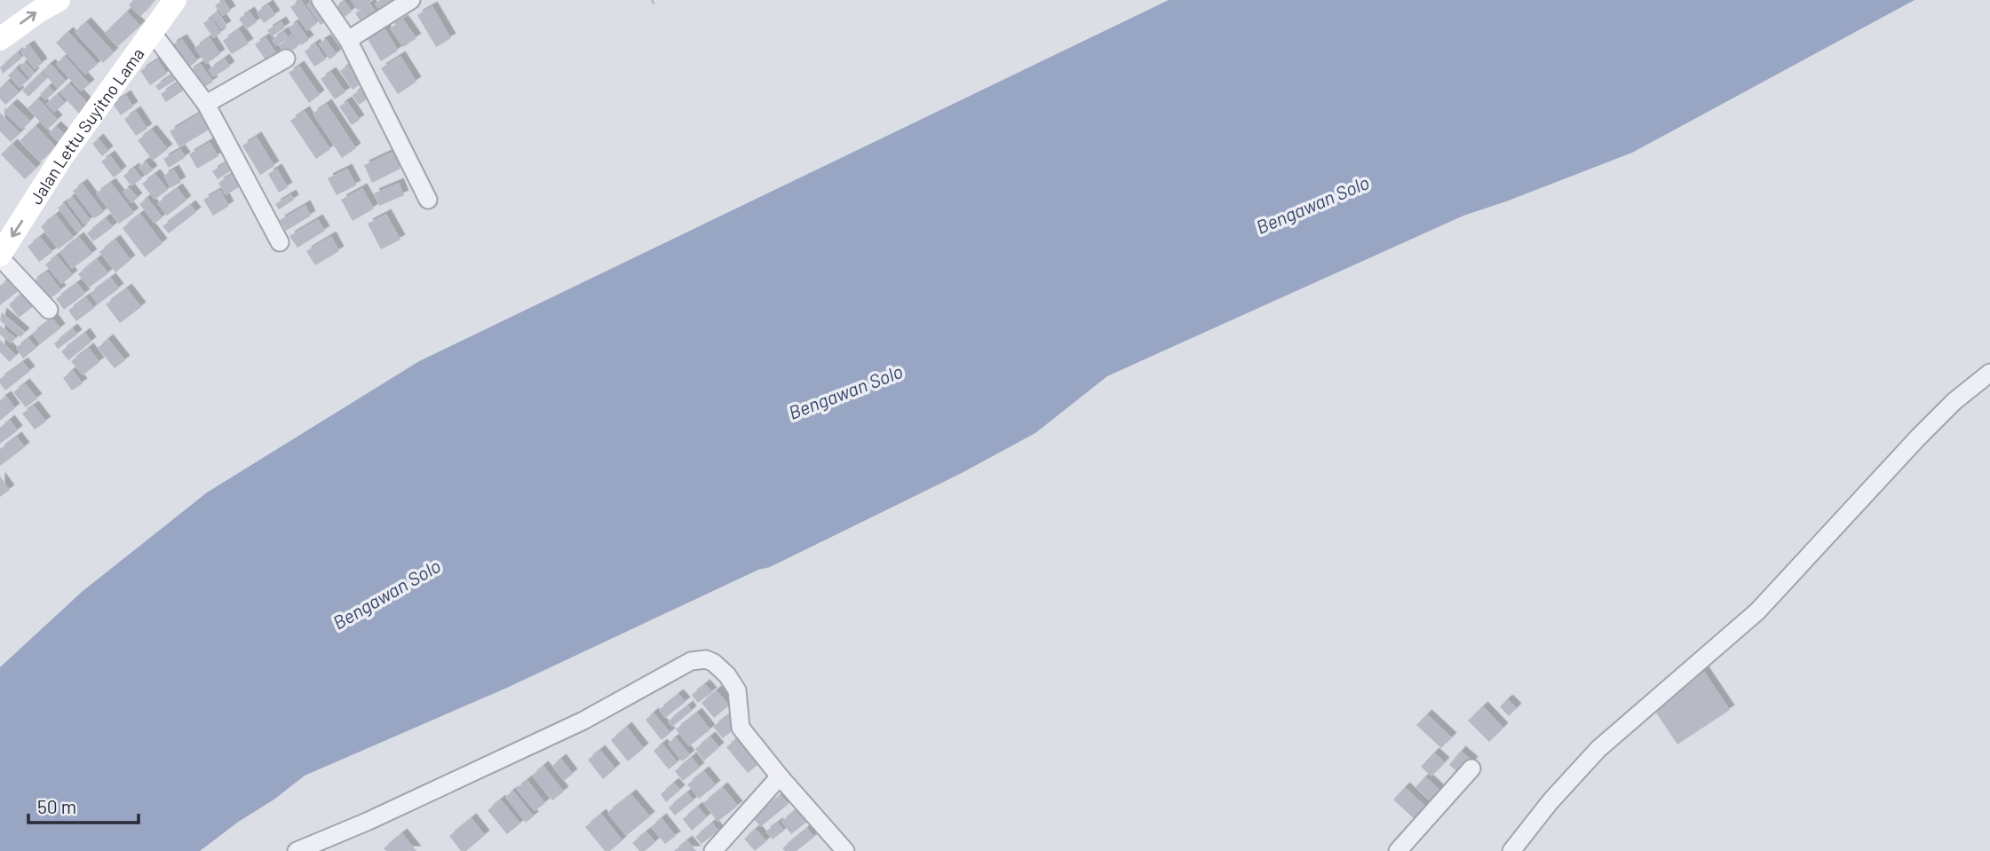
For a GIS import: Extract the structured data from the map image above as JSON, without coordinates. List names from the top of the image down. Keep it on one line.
{"streets":{"main road":["Jalan Lettu Suyitno Lama"]},"one_way":["Jalan Lettu Suyitno Lama"],"water":["Bengawan Solo"],"scale_bar":"50 m"}
